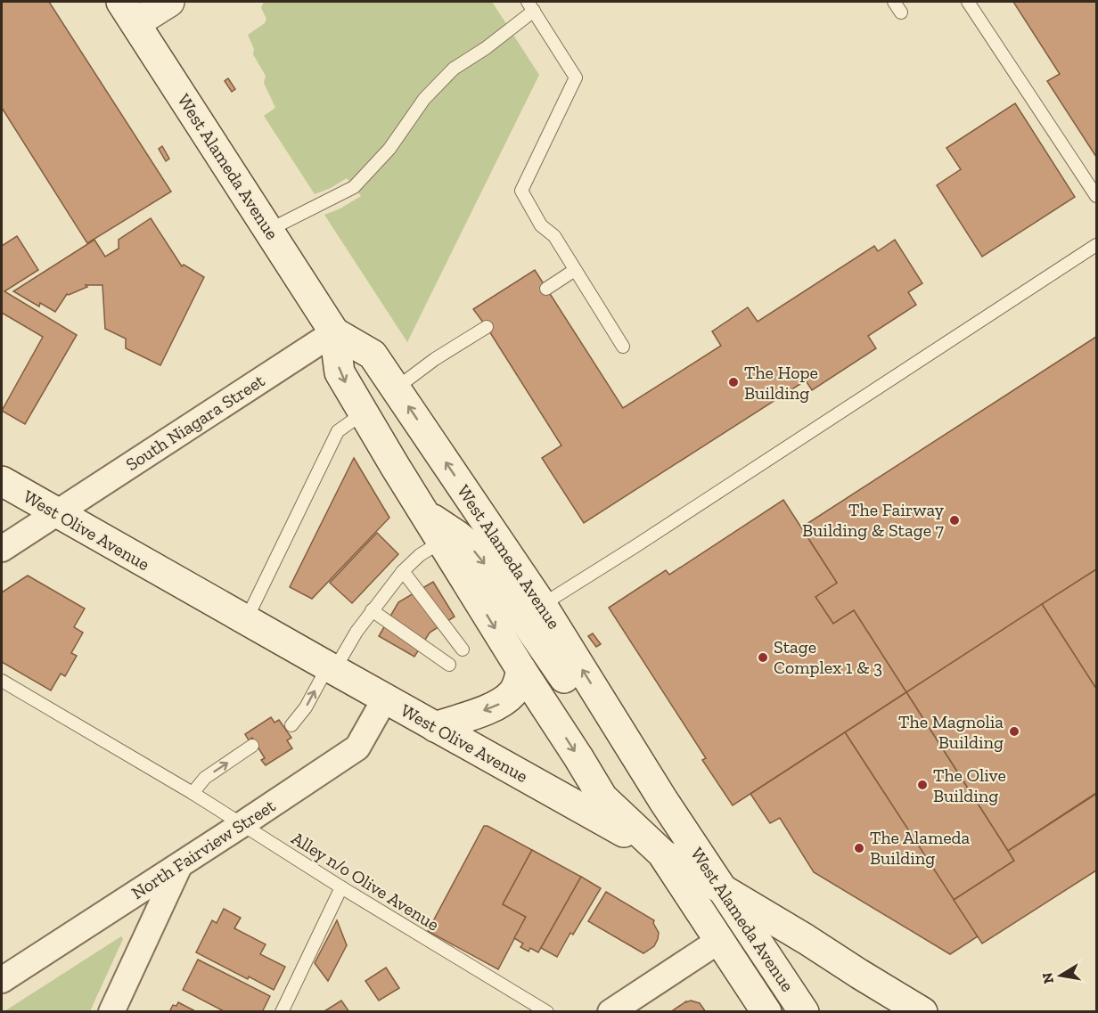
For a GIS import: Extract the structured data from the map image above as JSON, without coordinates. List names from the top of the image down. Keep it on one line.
{"streets":{"main road":["West Alameda Avenue","West Olive Avenue"],"street":["South Niagara Street","North Fairview Street"],"lane":["Alley n/o Olive Avenue"]},"crossings":[["West Alameda Avenue","South Niagara Street"],["West Alameda Avenue","West Olive Avenue"],["South Niagara Street","West Olive Avenue"],["West Olive Avenue","North Fairview Street"],["North Fairview Street","Alley n/o Olive Avenue"]],"places":["The Hope Building","The Fairway Building & Stage 7","Stage Complex 1 & 3","The Magnolia Building","The Olive Building","The Alameda Building"],"north":"left"}
